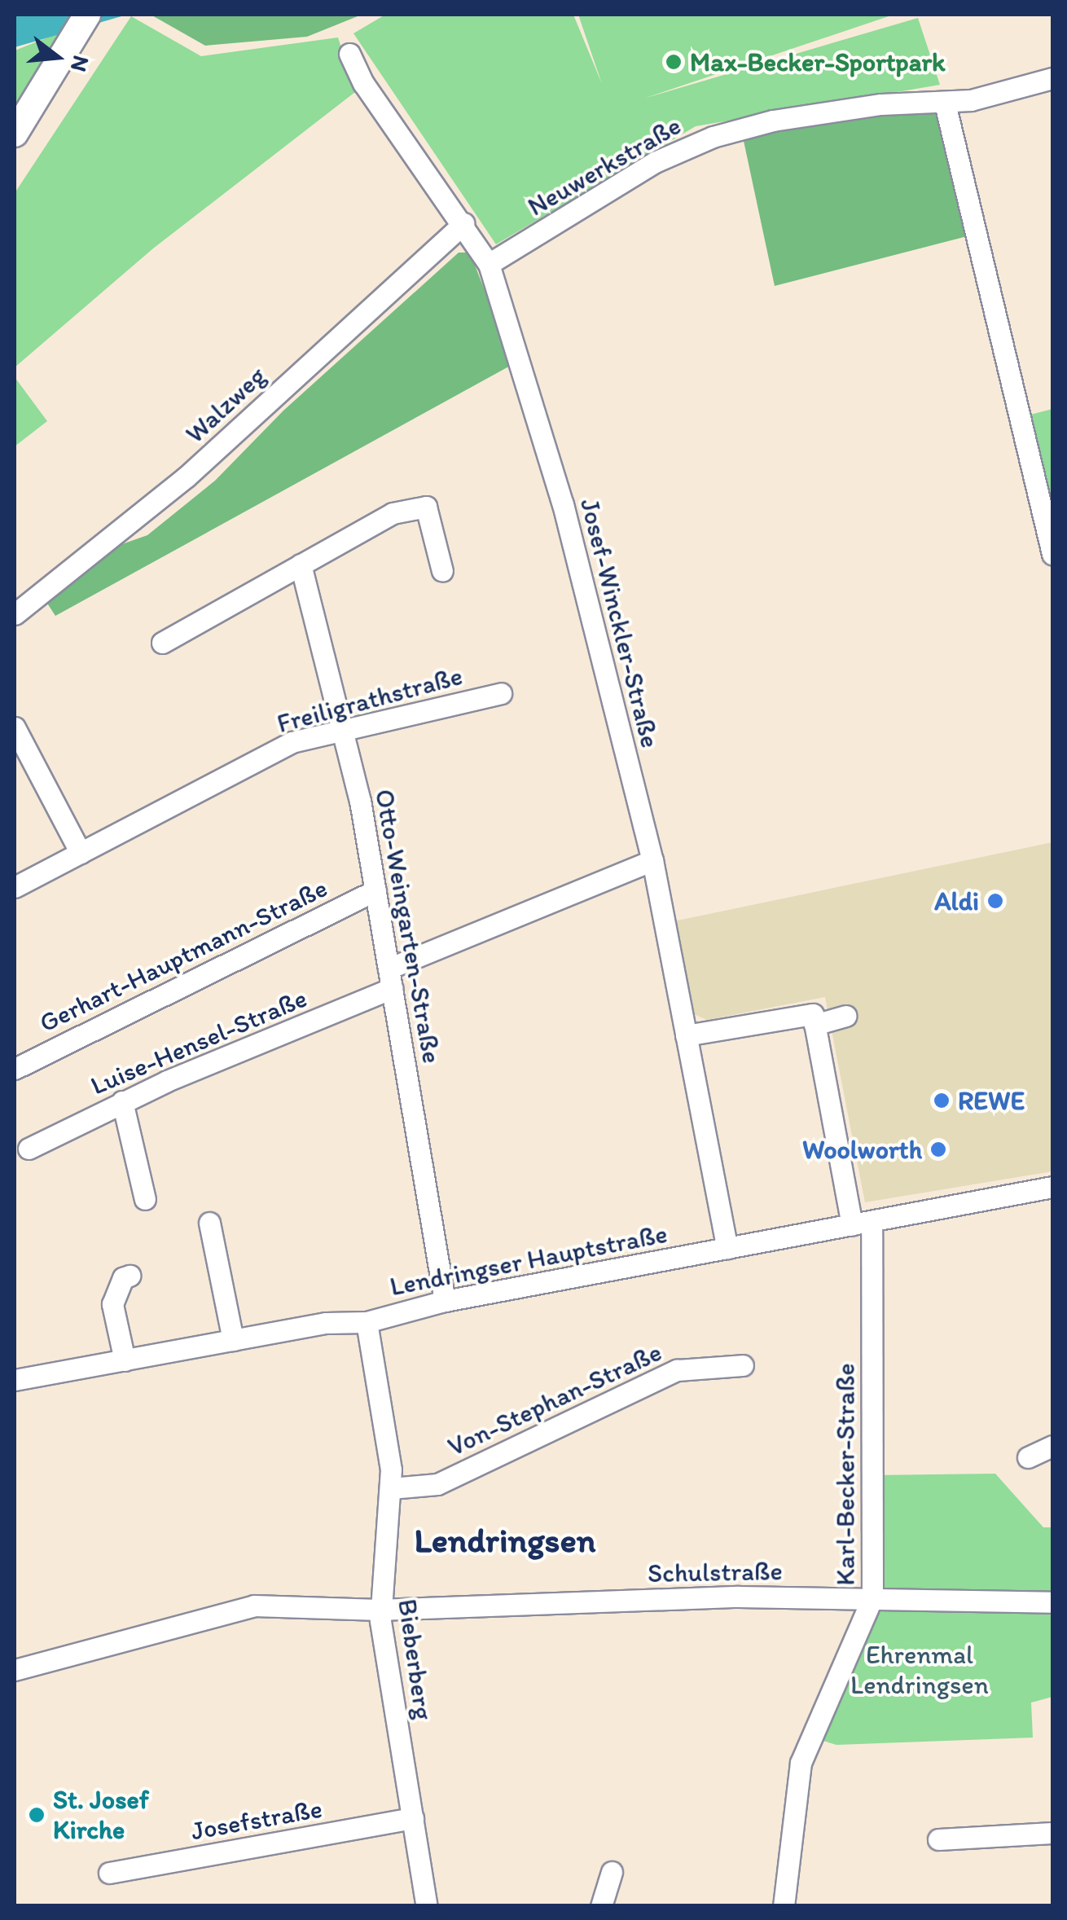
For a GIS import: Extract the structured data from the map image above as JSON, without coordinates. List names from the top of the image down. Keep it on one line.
{"streets":{"street":["Neuwerkstraße","Walzweg","Josef-Winckler-Straße","Freiligrathstraße","Otto-Weingarten-Straße","Gerhart-Hauptmann-Straße","Luise-Hensel-Straße","Lendringser Hauptstraße","Von-Stephan-Straße","Karl-Becker-Straße","Schulstraße","Bieberberg","Josefstraße"]},"crossings":[["Neuwerkstraße","Josef-Winckler-Straße"],["Walzweg","Josef-Winckler-Straße"],["Josef-Winckler-Straße","Luise-Hensel-Straße"],["Josef-Winckler-Straße","Lendringser Hauptstraße"],["Freiligrathstraße","Otto-Weingarten-Straße"],["Otto-Weingarten-Straße","Gerhart-Hauptmann-Straße"],["Otto-Weingarten-Straße","Luise-Hensel-Straße"],["Otto-Weingarten-Straße","Lendringser Hauptstraße"],["Lendringser Hauptstraße","Karl-Becker-Straße"],["Lendringser Hauptstraße","Bieberberg"],["Von-Stephan-Straße","Bieberberg"],["Karl-Becker-Straße","Schulstraße"],["Schulstraße","Bieberberg"],["Bieberberg","Josefstraße"]],"districts":["Lendringsen"],"parks":["Ehrenmal Lendringsen"],"places":["Max-Becker-Sportpark","Aldi","REWE","Woolworth","St. Josef Kirche"],"north":"right"}
